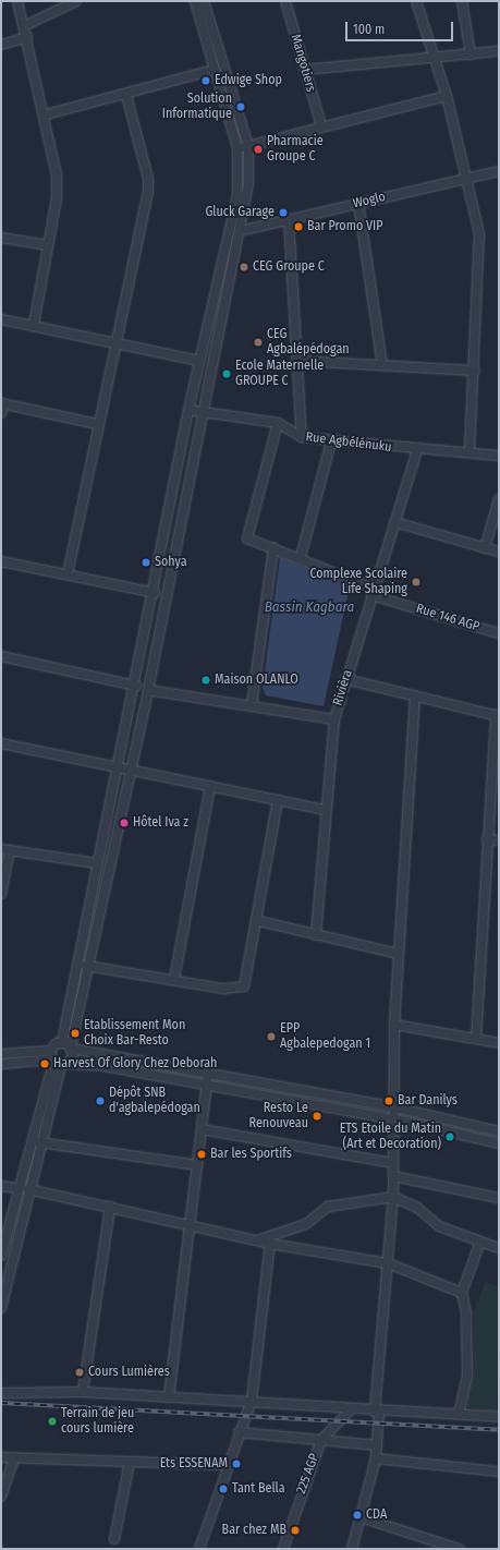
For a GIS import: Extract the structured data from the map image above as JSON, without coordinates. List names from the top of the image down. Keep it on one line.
{"streets":{"street":["Mangotiers","Woglo","Rue Agbélénuku","Rue 146 AGP","Rivièra","225 AGP"]},"crossings":[["Rue Agbélénuku","Rue 146 AGP"],["Rue Agbélénuku","Rivièra"],["Rue 146 AGP","Rivièra"]],"water":["Bassin Kagbara"],"places":["Edwige Shop","Solution Informatique","Pharmacie Groupe C","Gluck Garage","Bar Promo VIP","CEG Groupe C","CEG Agbalépédogan","Ecole Maternelle GROUPE C","Sohya","Complexe Scolaire Life Shaping","Maison OLANLO","Hôtel Iva z","Etablissement Mon Choix Bar-Resto","EPP Agbalepedogan 1","Harvest Of Glory Chez Deborah","Dépôt SNB d'agbalepédogan","Bar Danilys","Resto Le Renouveau","ETS Etoile du Matin (Art et Decoration)","Bar les Sportifs","Cours Lumières","Terrain de jeu cours lumière","Ets ESSENAM","Tant Bella","CDA","Bar chez MB"],"scale_bar":"100 m"}
